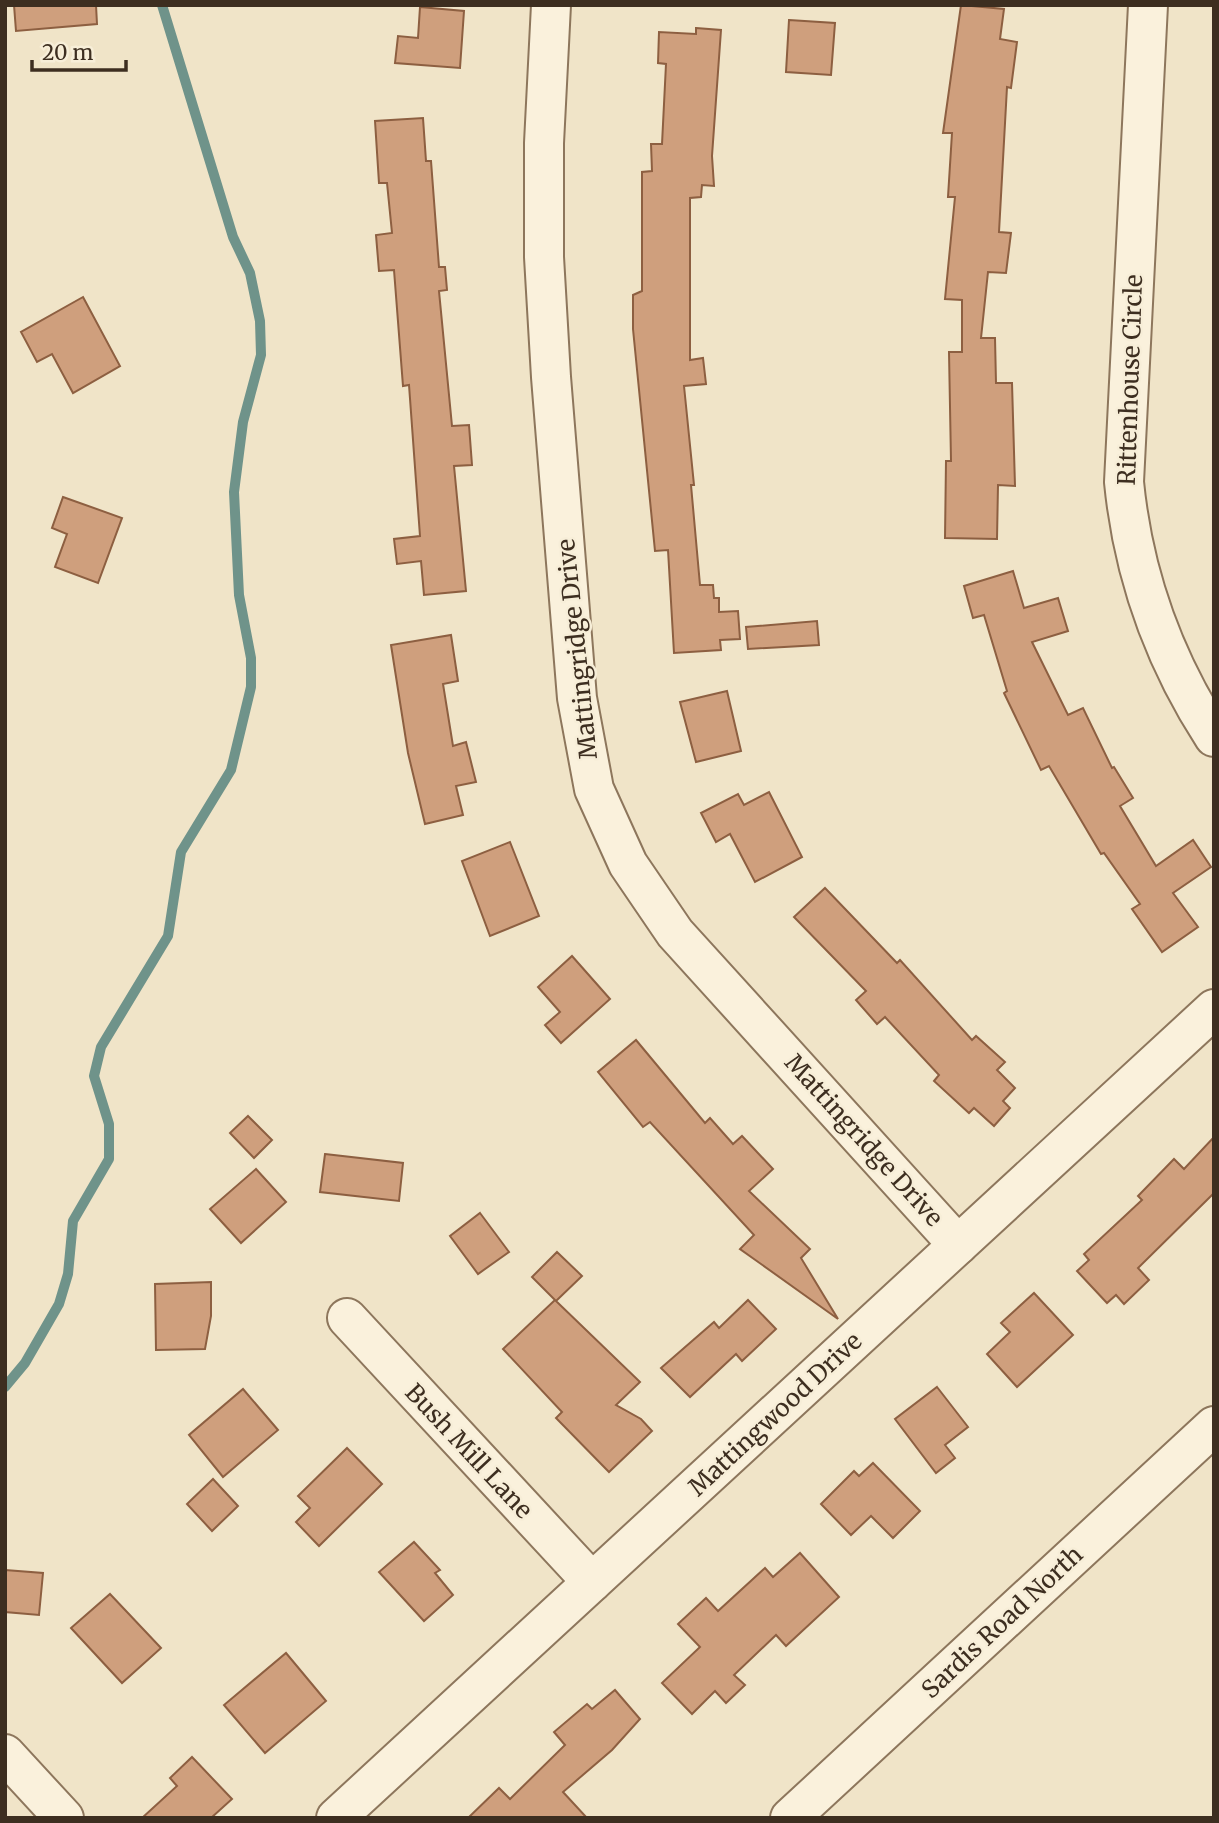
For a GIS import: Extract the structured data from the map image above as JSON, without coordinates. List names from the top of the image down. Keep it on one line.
{"streets":{"street":["Rittenhouse Circle","Mattingridge Drive","Mattingwood Drive","Bush Mill Lane","Sardis Road North"]},"crossings":[["Mattingridge Drive","Mattingwood Drive"],["Mattingwood Drive","Bush Mill Lane"]],"scale_bar":"20 m"}
